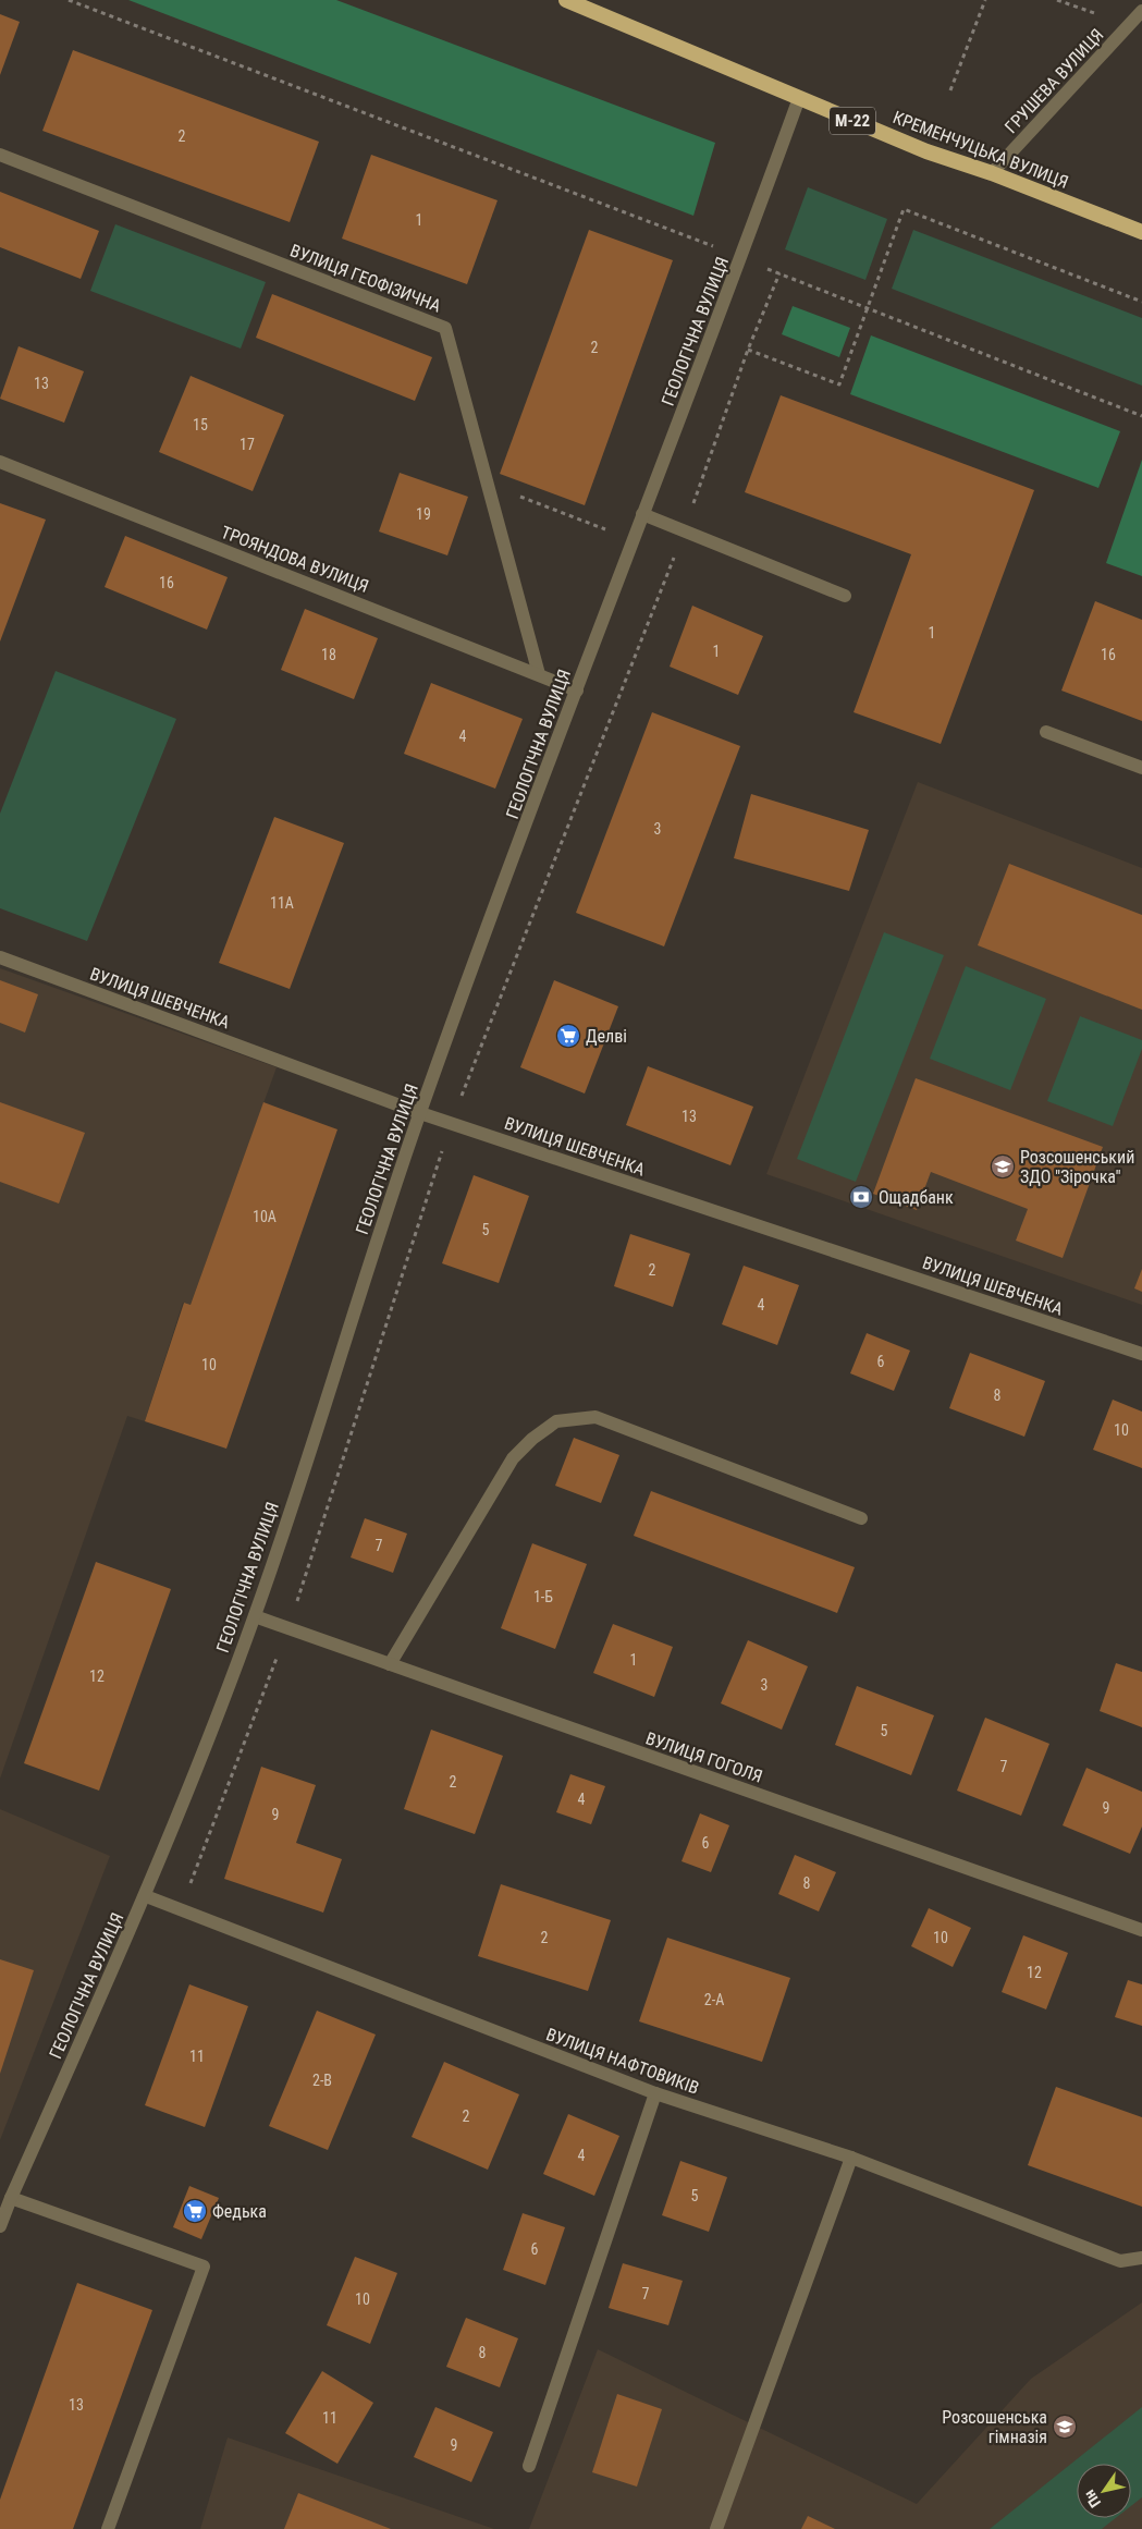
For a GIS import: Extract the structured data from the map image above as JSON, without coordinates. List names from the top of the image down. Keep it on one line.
{"streets":{"highway":["М-22","КРЕМЕНЧУЦЬКА ВУЛИЦЯ"],"street":["ГРУШЕВА ВУЛИЦЯ","ВУЛИЦЯ ГЕОФІЗИЧНА","ГЕОЛОГІЧНА ВУЛИЦЯ","ТРОЯНДОВА ВУЛИЦЯ","ВУЛИЦЯ ШЕВЧЕНКА","ВУЛИЦЯ ГОГОЛЯ","ВУЛИЦЯ НАФТОВИКІВ"]},"crossings":[["ГРУШЕВА ВУЛИЦЯ","КРЕМЕНЧУЦЬКА ВУЛИЦЯ"],["КРЕМЕНЧУЦЬКА ВУЛИЦЯ","ГЕОЛОГІЧНА ВУЛИЦЯ"],["ВУЛИЦЯ ГЕОФІЗИЧНА","ТРОЯНДОВА ВУЛИЦЯ"],["ГЕОЛОГІЧНА ВУЛИЦЯ","ТРОЯНДОВА ВУЛИЦЯ"],["ГЕОЛОГІЧНА ВУЛИЦЯ","ВУЛИЦЯ ШЕВЧЕНКА"],["ГЕОЛОГІЧНА ВУЛИЦЯ","ВУЛИЦЯ ГОГОЛЯ"],["ГЕОЛОГІЧНА ВУЛИЦЯ","ВУЛИЦЯ НАФТОВИКІВ"]],"places":{"supermarket":["Делві","Федька"],"school or university":["Розсошенський ЗДО \"Зірочка\"","Розсошенська гімназія"],"bank":["Ощадбанк"]},"house_numbers":["2","1","2","13","15","17","19","16","1","1","18","16","4","3","11А","13","10А","5","2","4","6","10","8","10","7","1-Б","1","12","3","5","7","2","4","9","9","6","8","2","10","12","2-А","11","2-В","2","4","5","6","7","10","8","13","11","9"],"north":"bottom left"}
